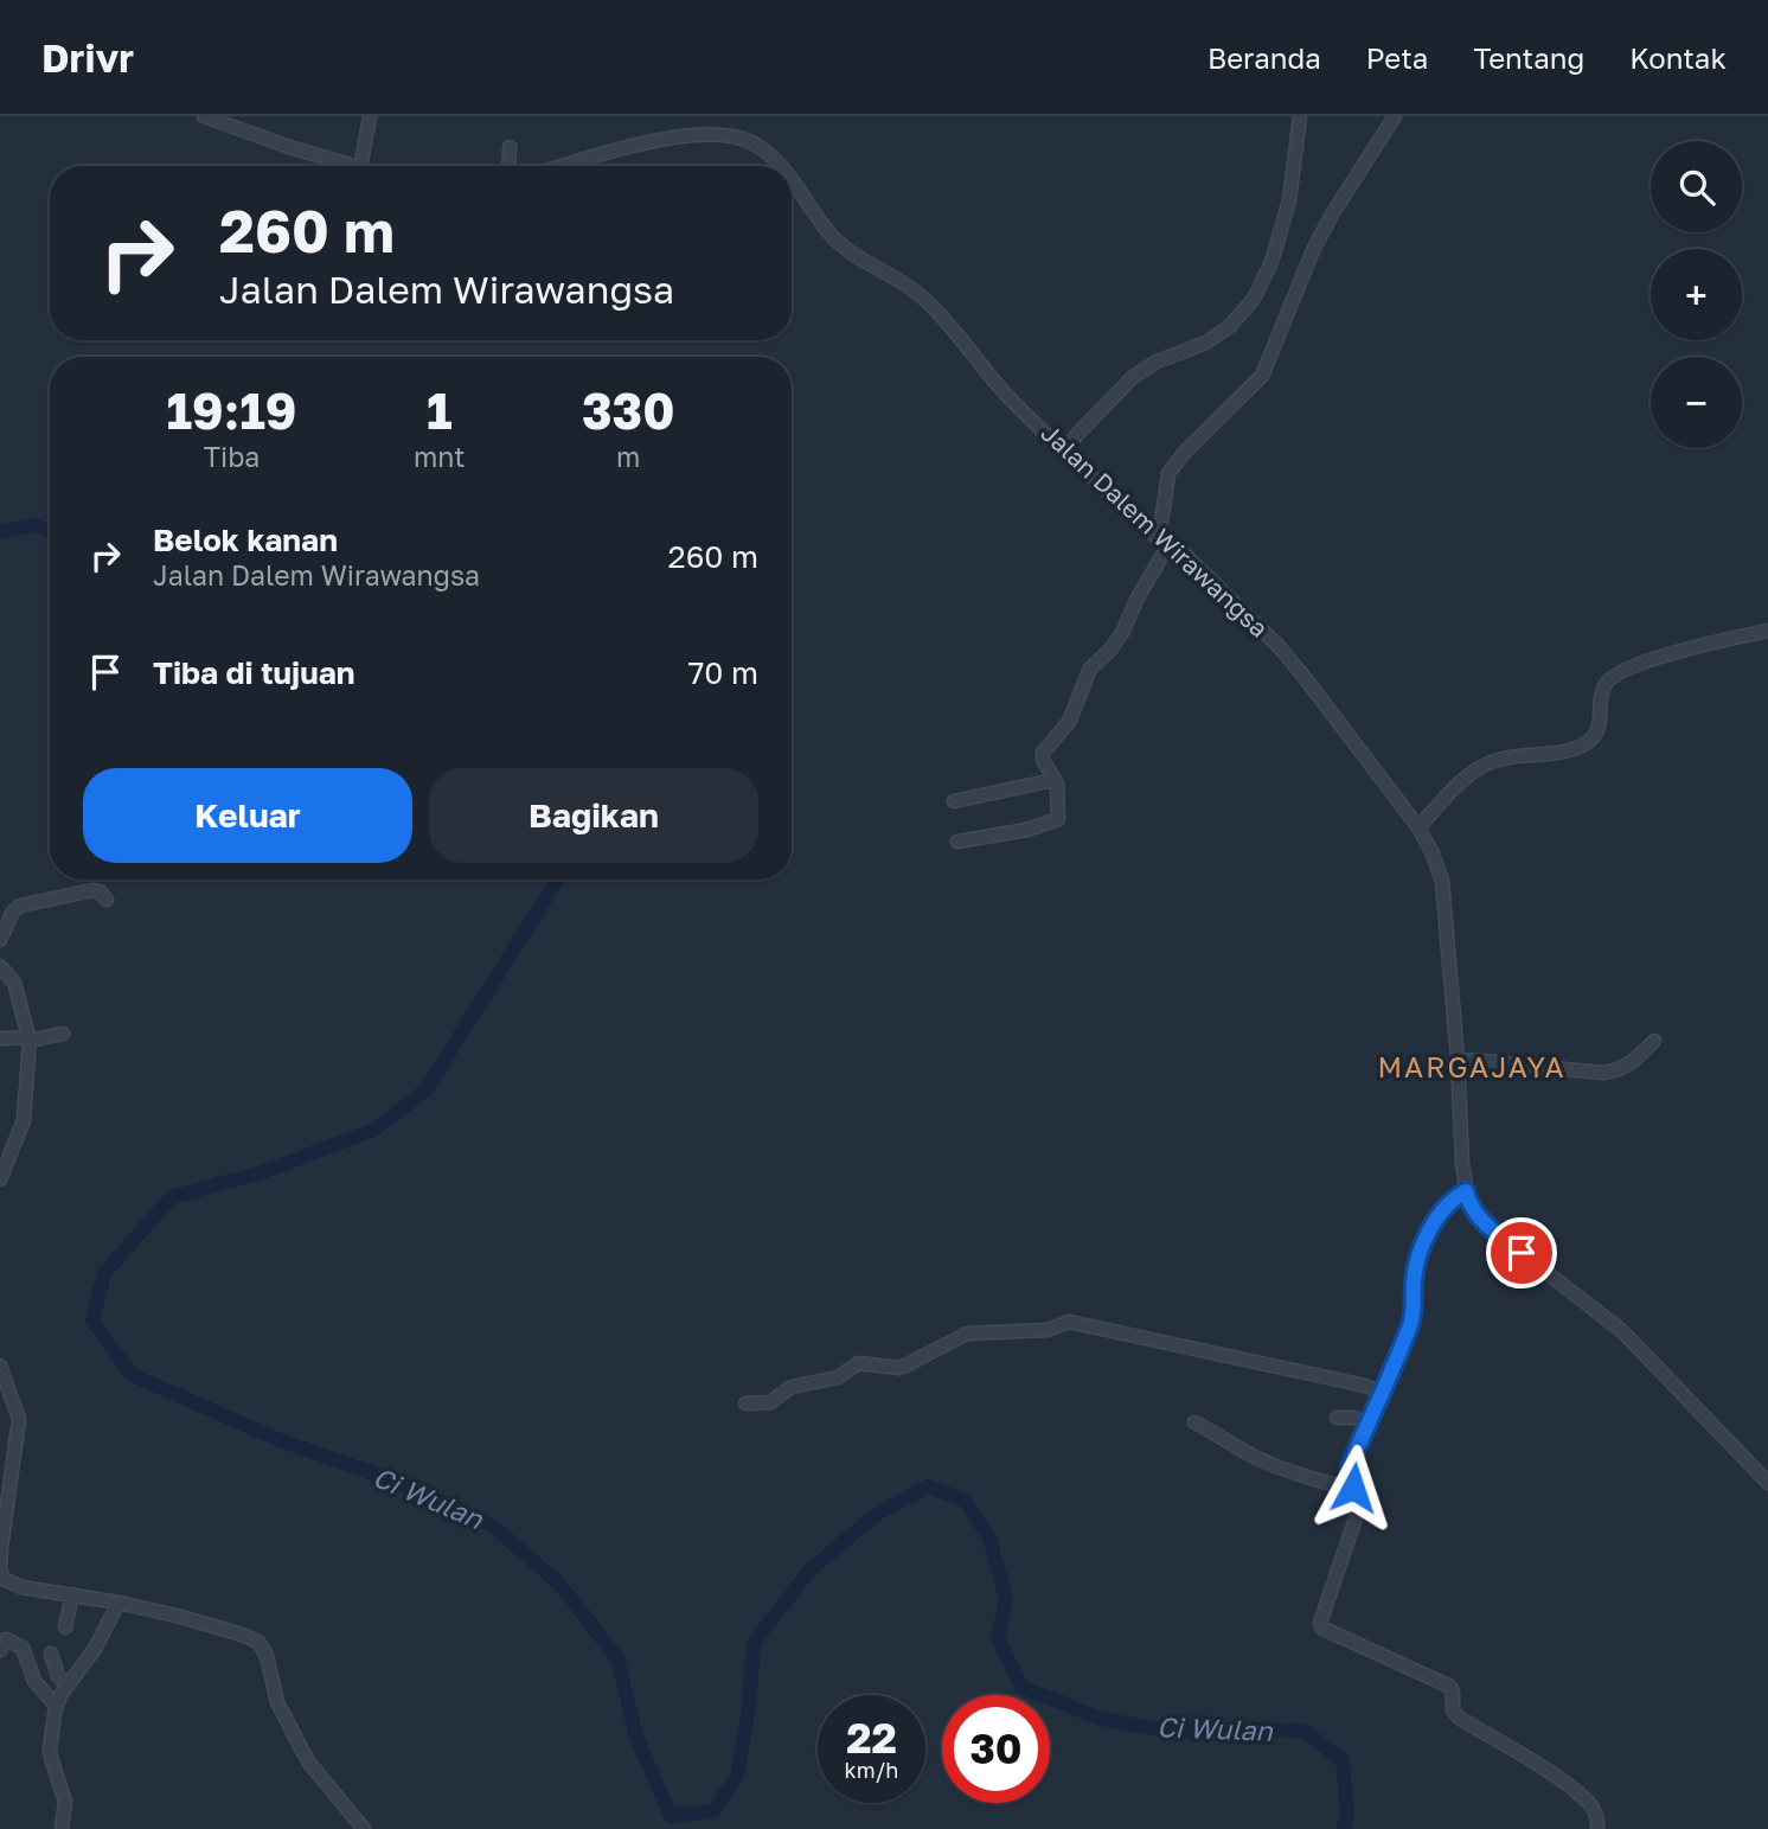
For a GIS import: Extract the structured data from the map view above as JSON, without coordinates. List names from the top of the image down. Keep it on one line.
{"streets":{"street":["Jalan Dalem Wirawangsa"]},"districts":["MARGAJAYA"],"water":["Ci Wulan"],"page":{"header":"Drivr","nav":["Beranda","Peta","Tentang","Kontak"],"map_buttons":["+","−"],"turn":["260 m","Jalan Dalem Wirawangsa"],"eta":["19:19","Tiba","1","mnt","330","m"],"list":[{"name":"Belok kanan","note":"Jalan Dalem Wirawangsa","value":"260 m"},{"name":"Tiba di tujuan","value":"70 m"}],"buttons":["Keluar","Bagikan"],"speed":"22 km/h","limit":"30"}}
